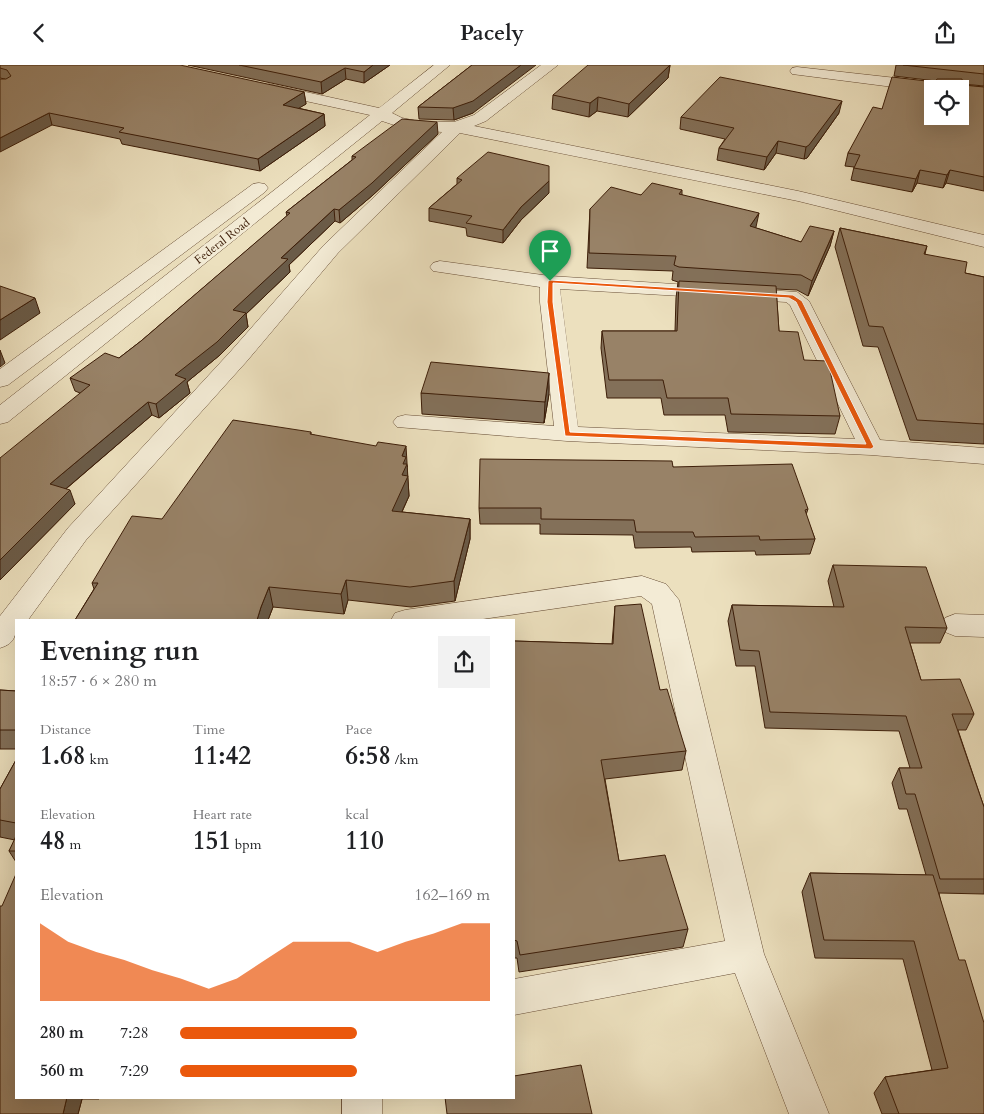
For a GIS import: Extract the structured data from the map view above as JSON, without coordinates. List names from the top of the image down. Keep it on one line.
{"streets":{"street":["Federal Road"]},"page":{"header":"Pacely","heading":["Evening run","18:57 · 6 × 280 m"],"stats":[["Distance","1.68 km"],["Time","11:42"],["Pace","6:58 /km"],["Elevation","48 m"],["Heart rate","151 bpm"],["kcal","110"]],"chart":["Elevation","162–169 m"],"list":[{"name":"280 m","note":"7:28"},{"name":"560 m","note":"7:29"}]}}
